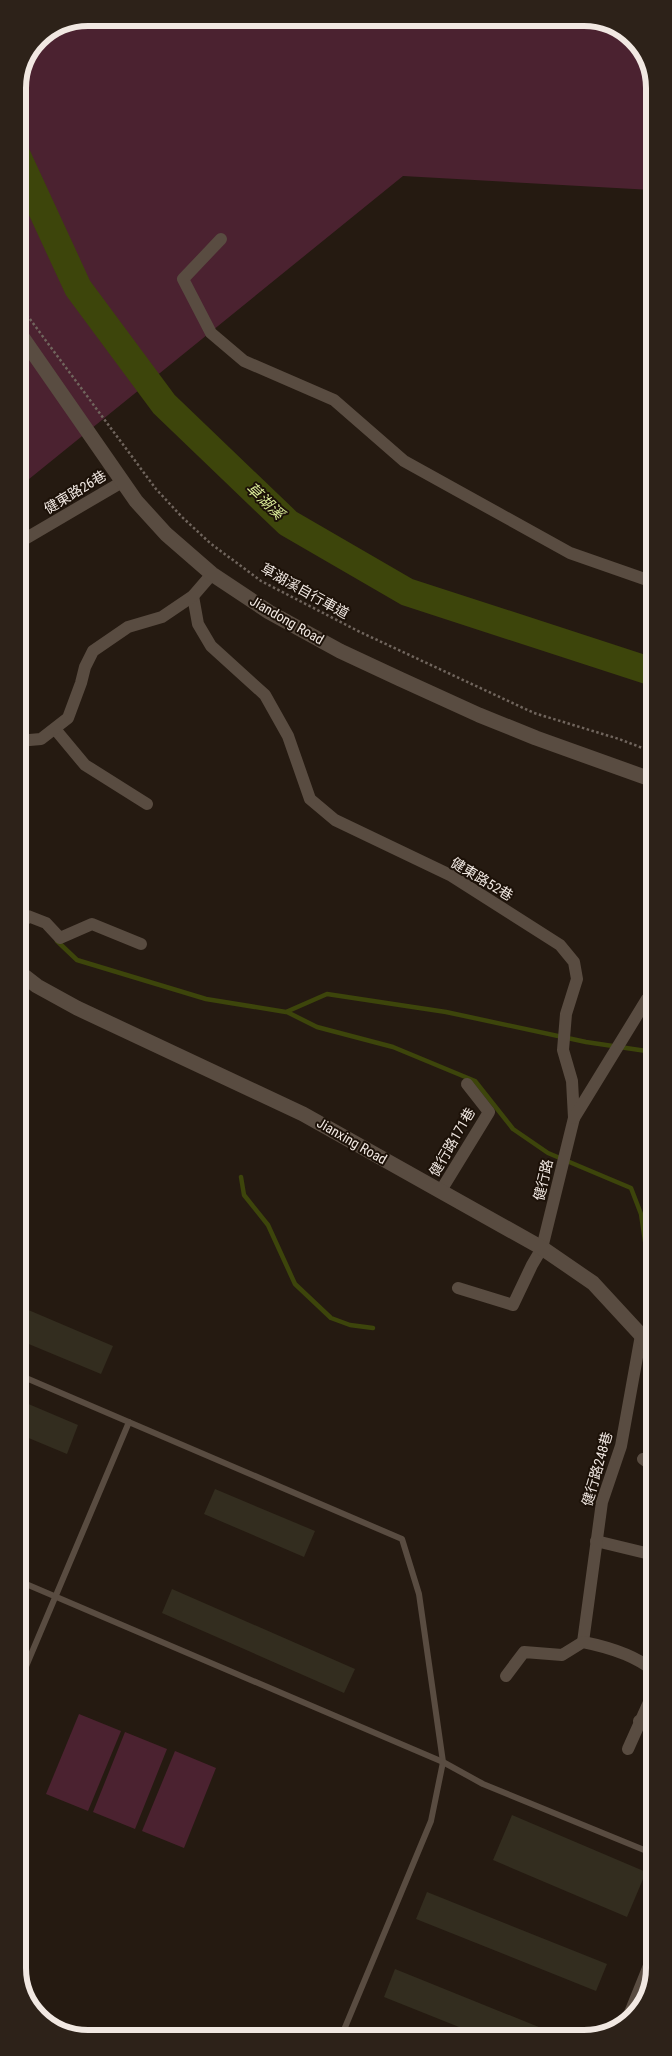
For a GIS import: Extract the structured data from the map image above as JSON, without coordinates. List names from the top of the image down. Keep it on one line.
{"streets":{"street":["健東路26巷","Jiandong Road","健東路52巷","Jianxing Road","健行路171巷","健行路","健行路248巷"],"path":["草湖溪自行車道"]},"crossings":[["健東路26巷","Jiandong Road"],["健東路52巷","健行路"],["Jianxing Road","健行路171巷"],["Jianxing Road","健行路"],["Jianxing Road","健行路248巷"]],"water":["草湖溪"]}
